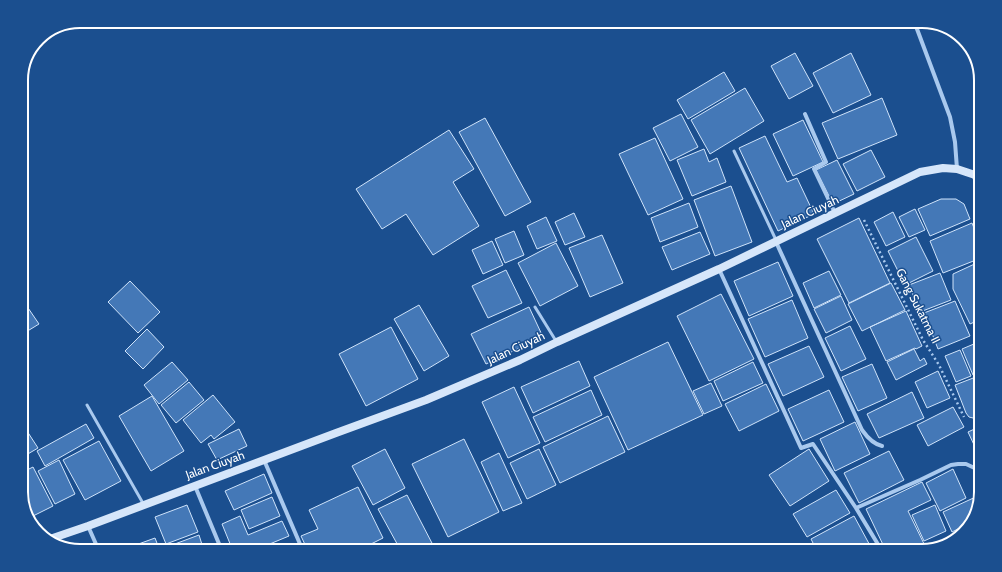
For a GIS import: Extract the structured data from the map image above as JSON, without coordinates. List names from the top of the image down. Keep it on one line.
{"streets":{"street":["Jalan Ciuyah"],"path":["Gang Sukatma II"]},"crossings":[["Jalan Ciuyah","Gang Sukatma II"]]}
